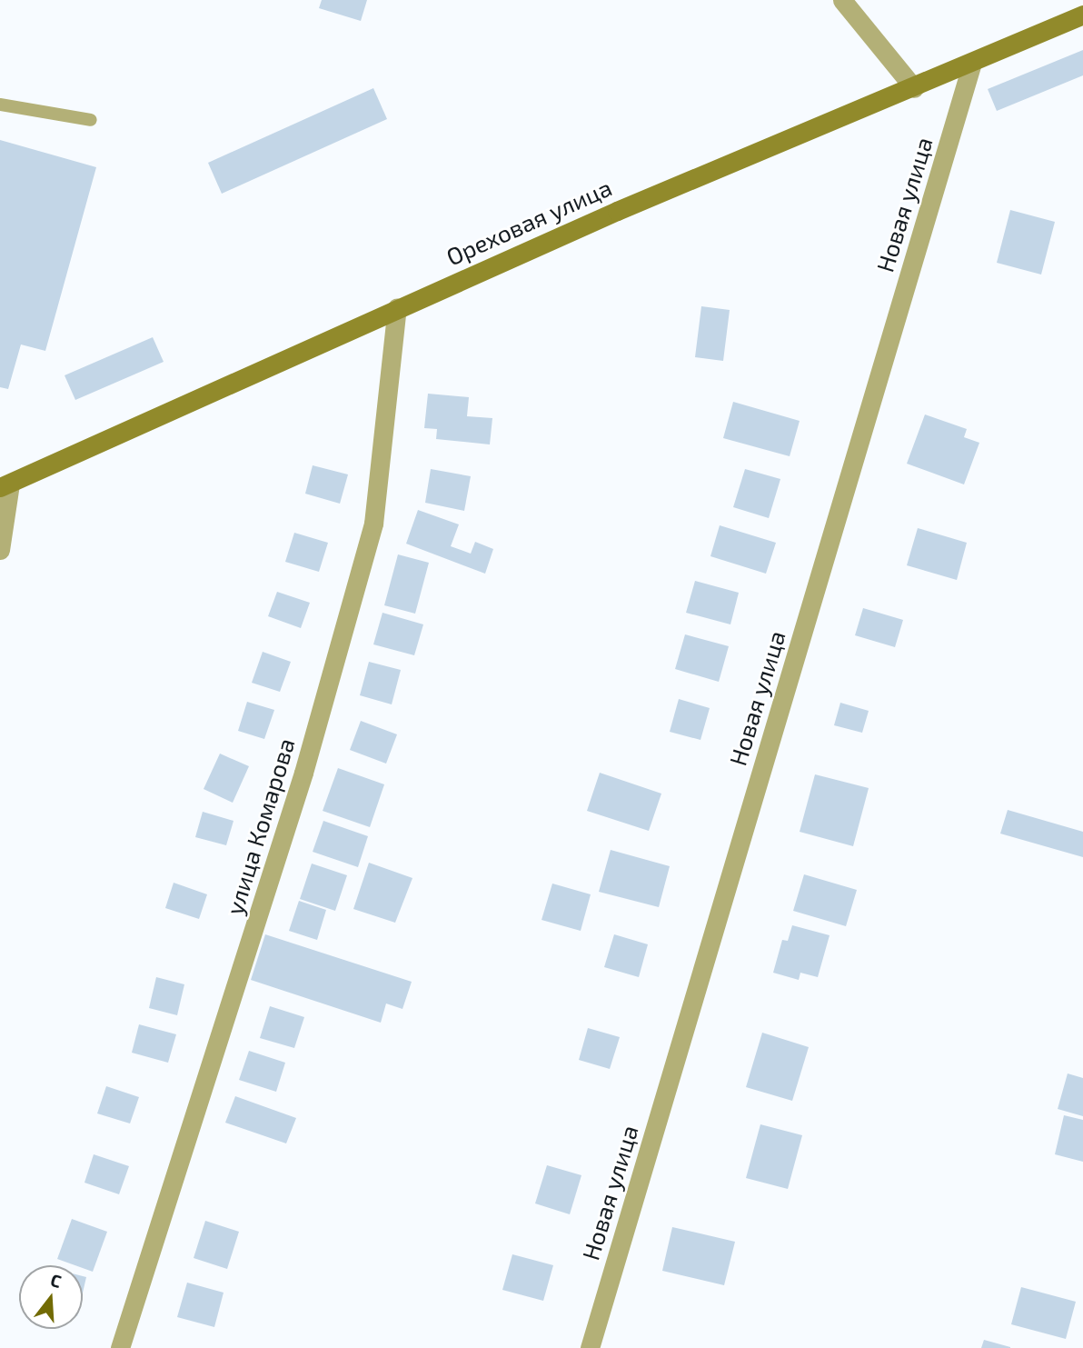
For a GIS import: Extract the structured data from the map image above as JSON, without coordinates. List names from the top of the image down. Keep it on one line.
{"streets":{"main road":["Ореховая улица"],"street":["Новая улица","улица Комарова"]},"crossings":[["Новая улица","Ореховая улица"],["Ореховая улица","улица Комарова"]],"north":"top"}
